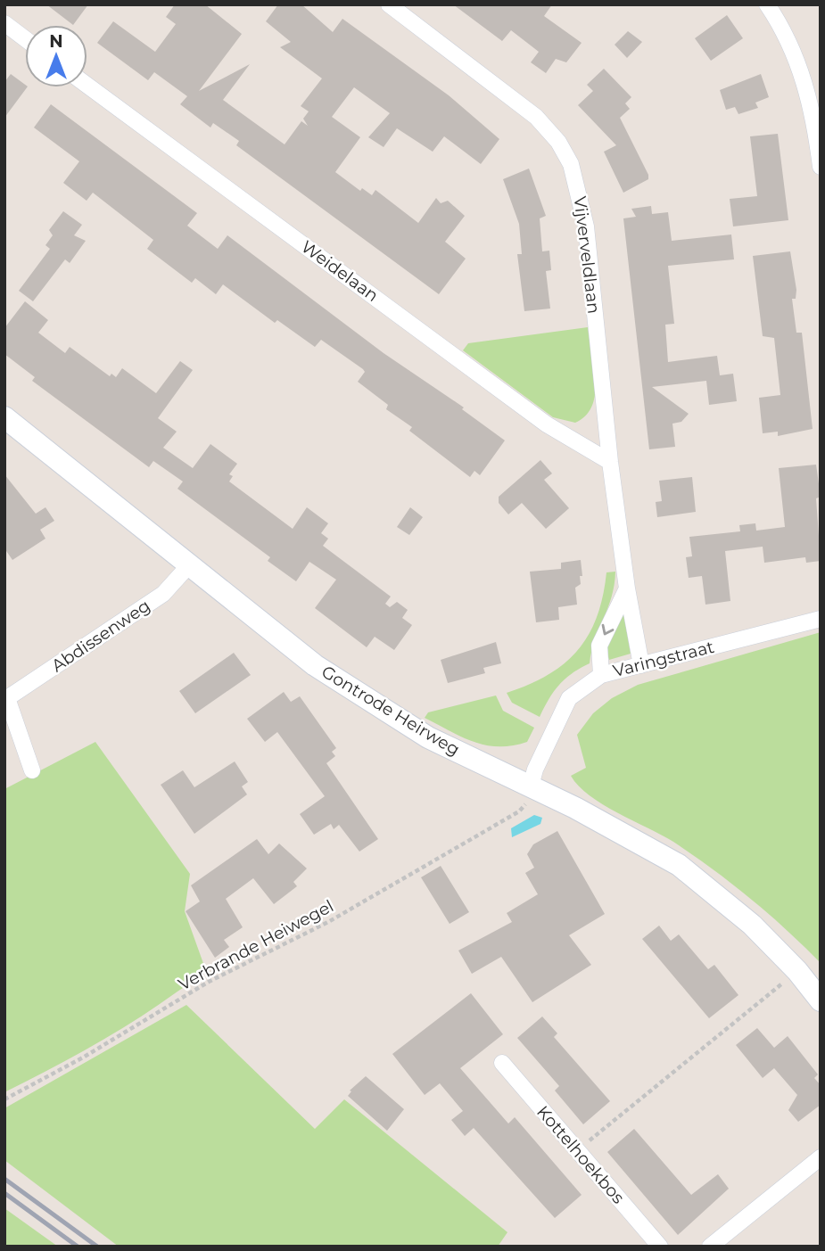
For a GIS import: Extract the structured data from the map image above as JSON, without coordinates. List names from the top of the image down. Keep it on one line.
{"streets":{"street":["Vijverveldlaan","Weidelaan","Abdissenweg","Varingstraat","Gontrode Heirweg","Kottelhoekbos"],"path":["Verbrande Heiwegel"]},"crossings":[["Vijverveldlaan","Weidelaan"],["Vijverveldlaan","Varingstraat"],["Abdissenweg","Gontrode Heirweg"],["Varingstraat","Gontrode Heirweg"]],"north":"top"}
